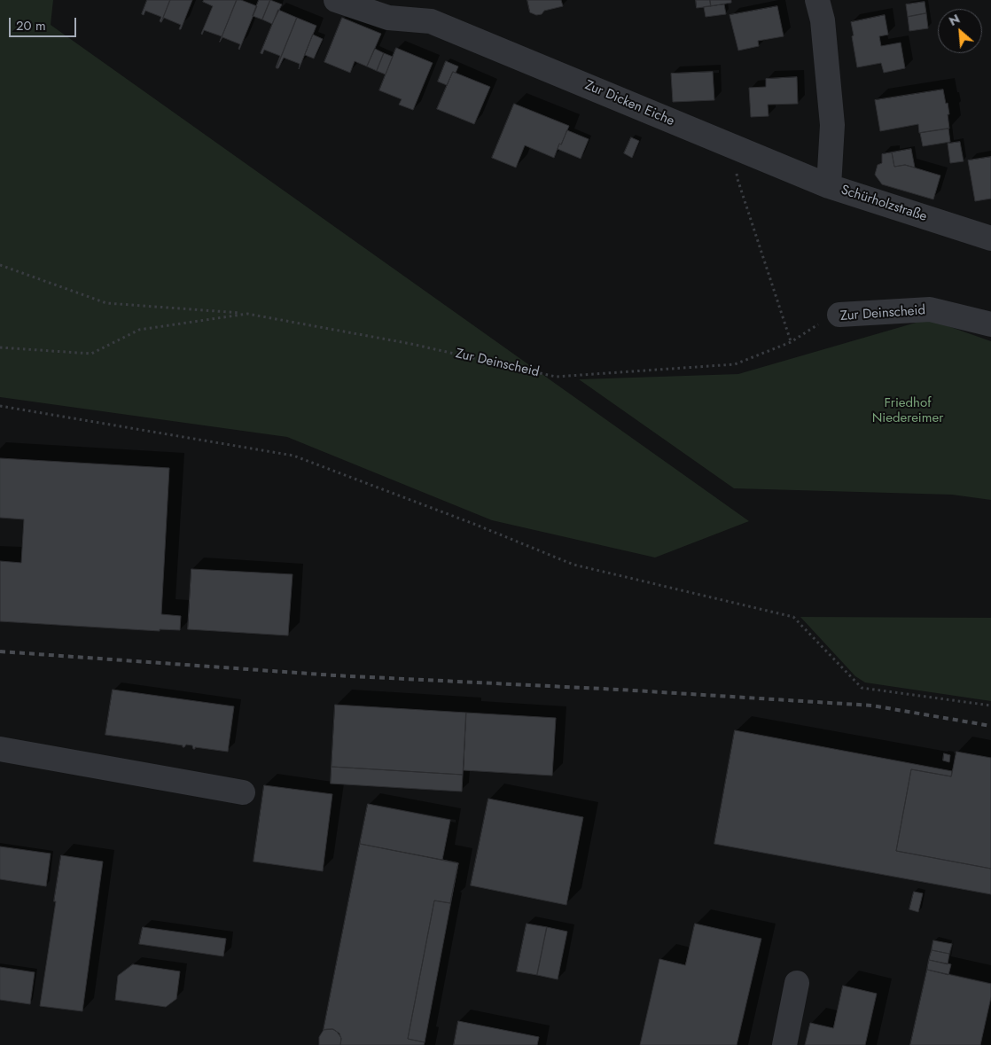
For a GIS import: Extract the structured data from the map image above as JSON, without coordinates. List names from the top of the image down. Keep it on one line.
{"streets":{"street":["Zur Dicken Eiche","Schürholzstraße","Zur Deinscheid"]},"crossings":[["Zur Dicken Eiche","Schürholzstraße"]],"parks":["Friedhof Niedereimer"],"scale_bar":"20 m","north":"top left"}
